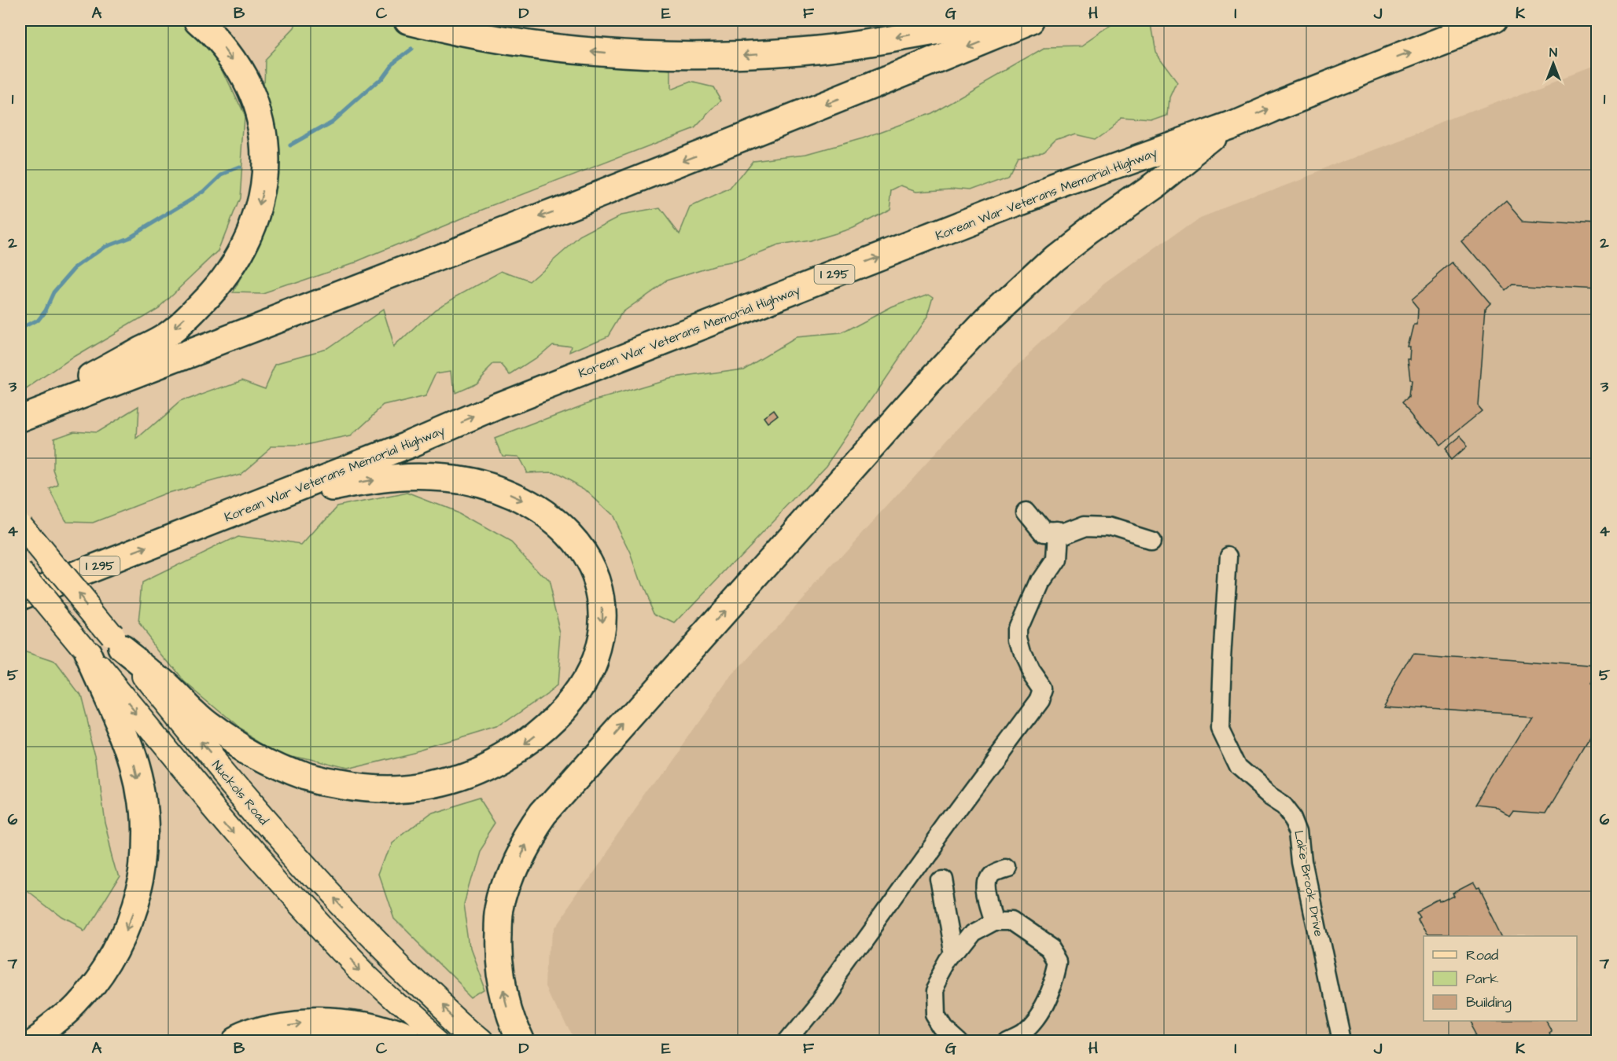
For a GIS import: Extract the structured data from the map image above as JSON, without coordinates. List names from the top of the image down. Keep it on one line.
{"streets":{"highway":["Korean War Veterans Memorial Highway","I 295"],"main road":["Nuckols Road"],"street":["Lake Brook Drive"]},"legend":["Road","Park","Building"],"north":"top","grid":{"columns":["A","B","C","D","E","F","G","H","I","J","K"],"rows":["1","2","3","4","5","6","7"]}}
